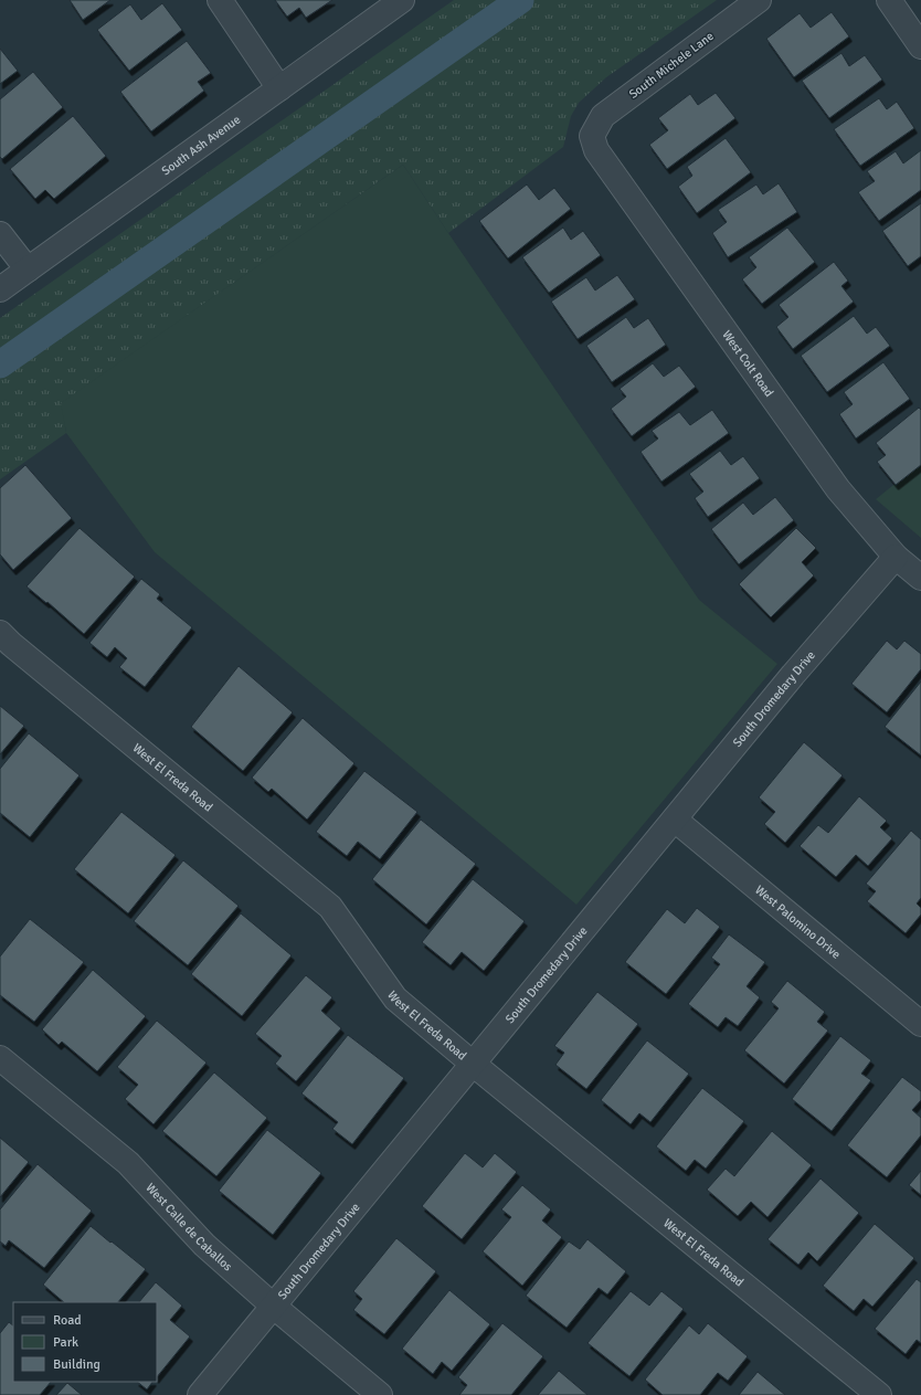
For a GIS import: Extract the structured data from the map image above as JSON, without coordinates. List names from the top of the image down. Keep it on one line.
{"streets":{"street":["South Michele Lane","South Ash Avenue","West Colt Road","South Dromedary Drive","West El Freda Road","West Palomino Drive","West Calle de Caballos"]},"crossings":[["South Michele Lane","West Colt Road"],["West Colt Road","South Dromedary Drive"],["South Dromedary Drive","West El Freda Road"],["South Dromedary Drive","West Palomino Drive"],["South Dromedary Drive","West Calle de Caballos"]],"legend":["Road","Park","Building"]}
